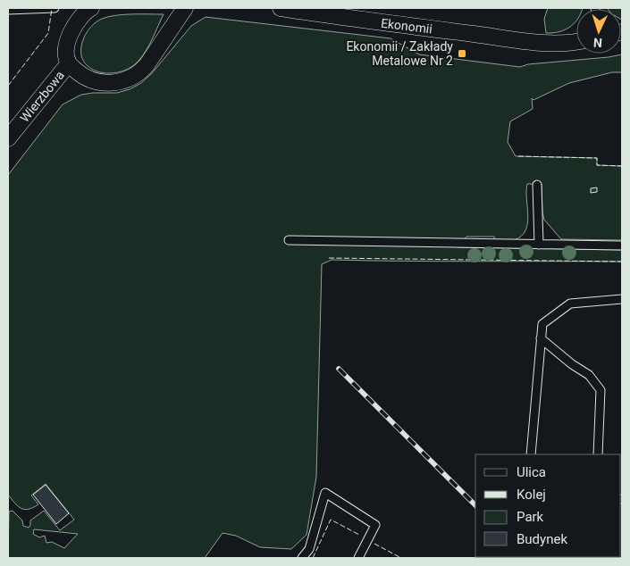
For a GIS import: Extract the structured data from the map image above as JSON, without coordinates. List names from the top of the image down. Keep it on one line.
{"streets":{"street":["Ekonomii","Wierzbowa"]},"places":{"transit":["Ekonomii / Zakłady Metalowe Nr 2"]},"legend":["Ulica","Kolej","Park","Budynek"],"north":"bottom"}
